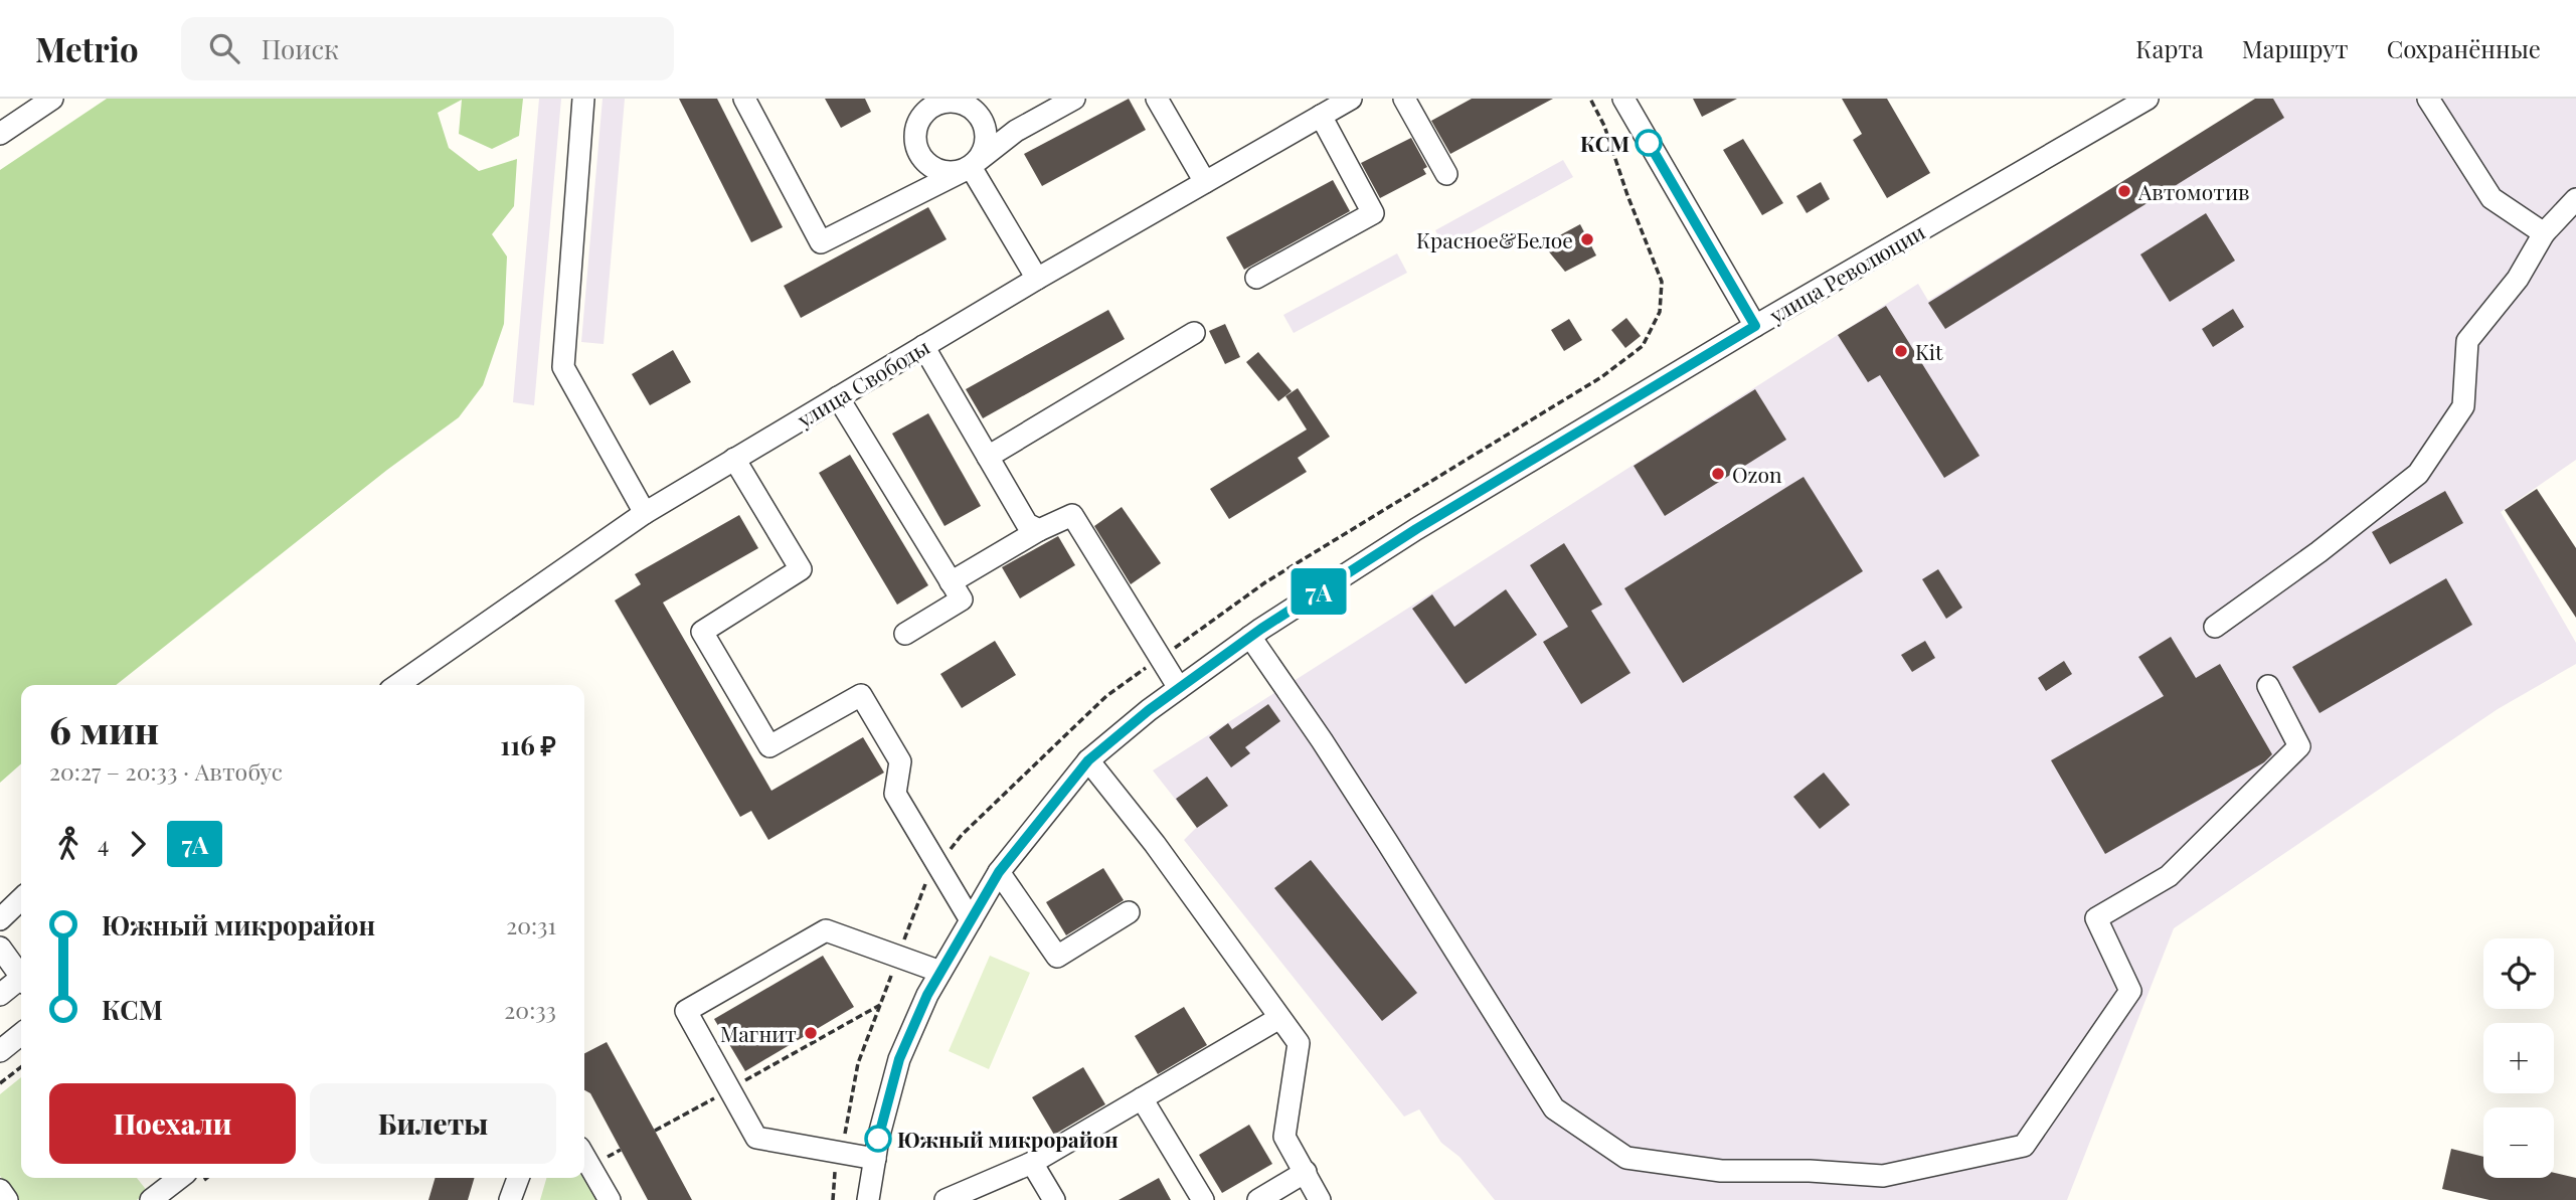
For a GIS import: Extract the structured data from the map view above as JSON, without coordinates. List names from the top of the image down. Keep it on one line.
{"streets":{"street":["улица Революции","улица Свободы"]},"places":["КСМ","Автомотив","Красное&Белое","Kit","Ozon","Магнит","Южный микрорайон"],"lines":["bus line 7А"],"page":{"header":"Metrio","search":"Поиск","nav":["Карта","Маршрут","Сохранённые"],"on_map":"7А","heading":["6 мин","20:27 – 20:33 · Автобус","116 ₽"],"legs":["4","7А"],"list":[{"name":"Южный микрорайон","value":"20:31"},{"name":"КСМ","value":"20:33"}],"map_buttons":["+","−"],"buttons":["Поехали","Билеты"]}}
